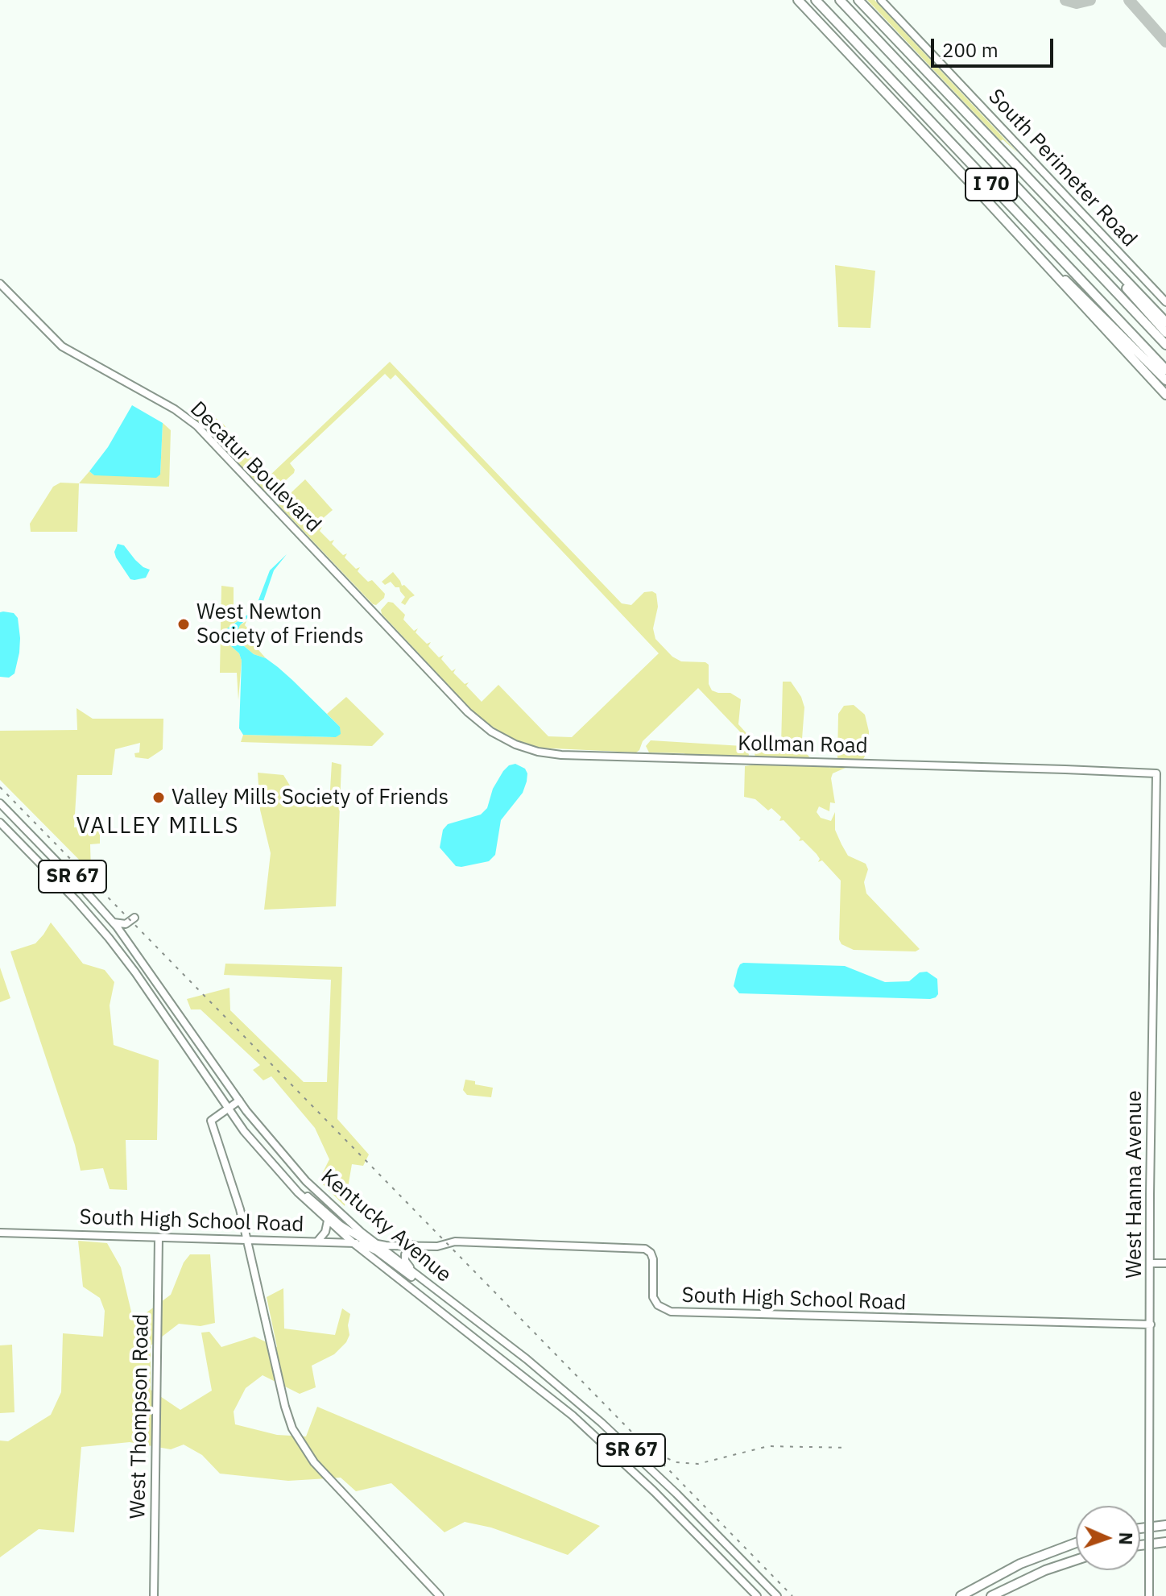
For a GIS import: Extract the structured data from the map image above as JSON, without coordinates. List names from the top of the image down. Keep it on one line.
{"streets":{"highway":["I 70"],"street":["South Perimeter Road","Decatur Boulevard","Kollman Road","SR 67","West Hanna Avenue","South High School Road","Kentucky Avenue","West Thompson Road"]},"crossings":[["Decatur Boulevard","Kollman Road"],["Kollman Road","West Hanna Avenue"],["West Hanna Avenue","South High School Road"],["South High School Road","Kentucky Avenue"],["South High School Road","West Thompson Road"]],"districts":["VALLEY MILLS"],"places":["West Newton Society of Friends","Valley Mills Society of Friends"],"scale_bar":"200 m","north":"right"}
